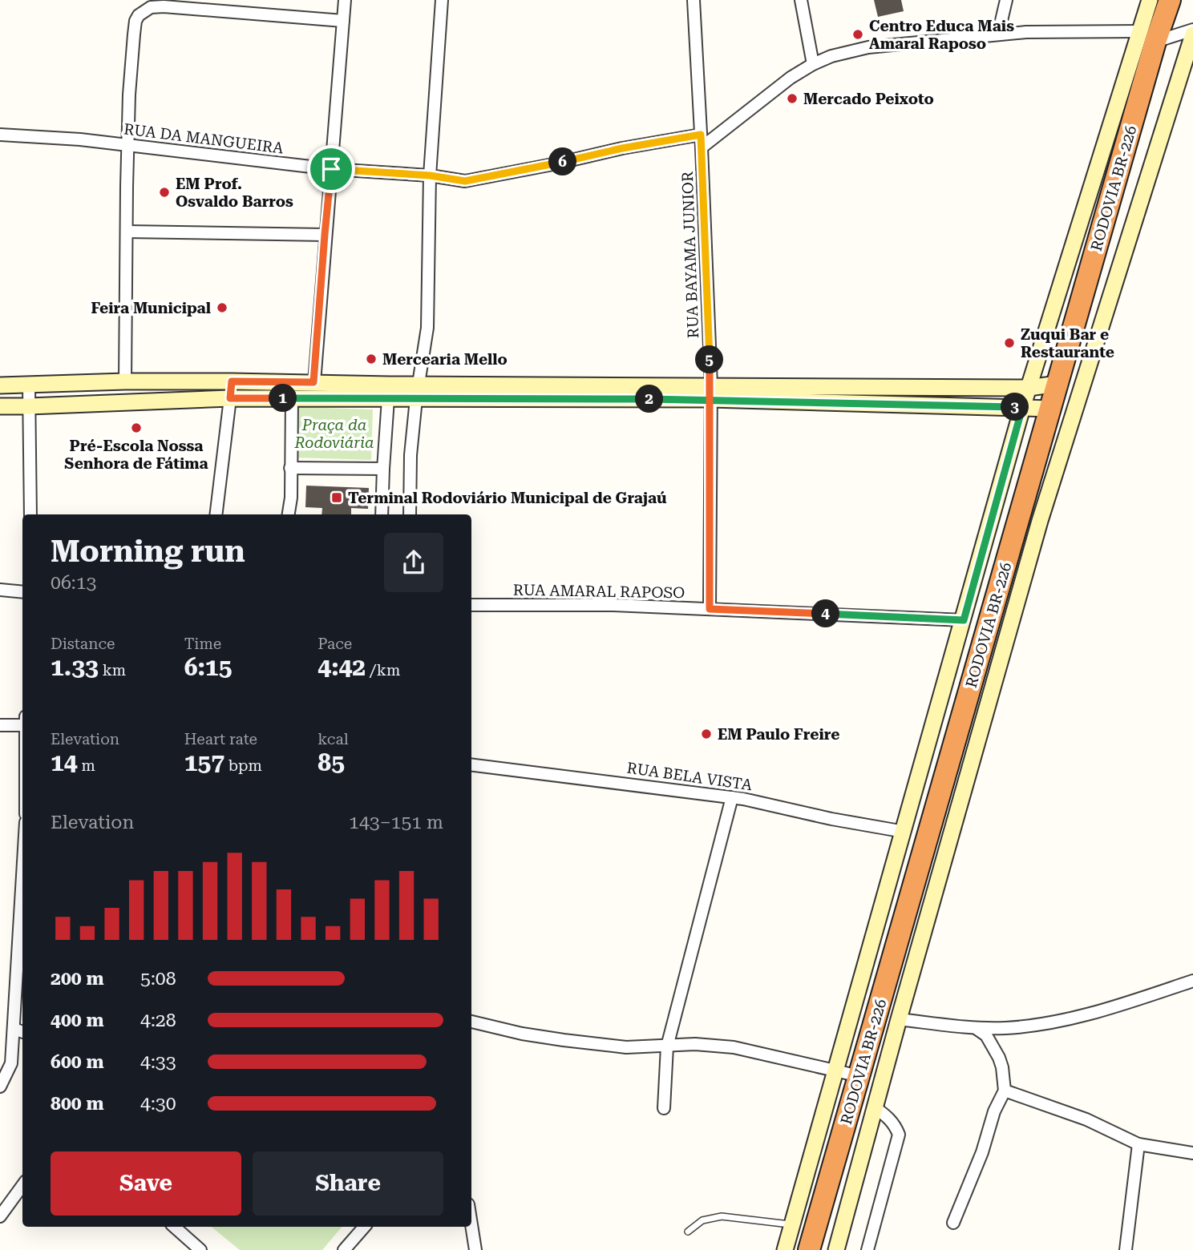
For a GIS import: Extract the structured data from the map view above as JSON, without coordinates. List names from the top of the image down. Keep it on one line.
{"streets":{"highway":["RODOVIA BR-226"],"street":["RUA DA MANGUEIRA","RUA BAYAMA JUNIOR","RUA AMARAL RAPOSO","RUA BELA VISTA"]},"crossings":[["RUA DA MANGUEIRA","RUA BAYAMA JUNIOR"],["RUA BAYAMA JUNIOR","RUA AMARAL RAPOSO"]],"parks":["Praça da Rodoviária"],"places":{"other":["Centro Educa Mais Amaral Raposo","Mercado Peixoto","EM Prof. Osvaldo Barros","Feira Municipal","Zuqui Bar e Restaurante","Mercearia Mello","Pré-Escola Nossa Senhora de Fátima","EM Paulo Freire"],"transit":["Terminal Rodoviário Municipal de Grajaú"]},"page":{"pins":["6","5","1","2","3","4"],"heading":["Morning run","06:13"],"stats":[["Distance","1.33 km"],["Time","6:15"],["Pace","4:42 /km"],["Elevation","14 m"],["Heart rate","157 bpm"],["kcal","85"]],"chart":["Elevation","143–151 m"],"list":[{"name":"200 m","note":"5:08"},{"name":"400 m","note":"4:28"},{"name":"600 m","note":"4:33"},{"name":"800 m","note":"4:30"}],"buttons":["Save","Share"]}}
